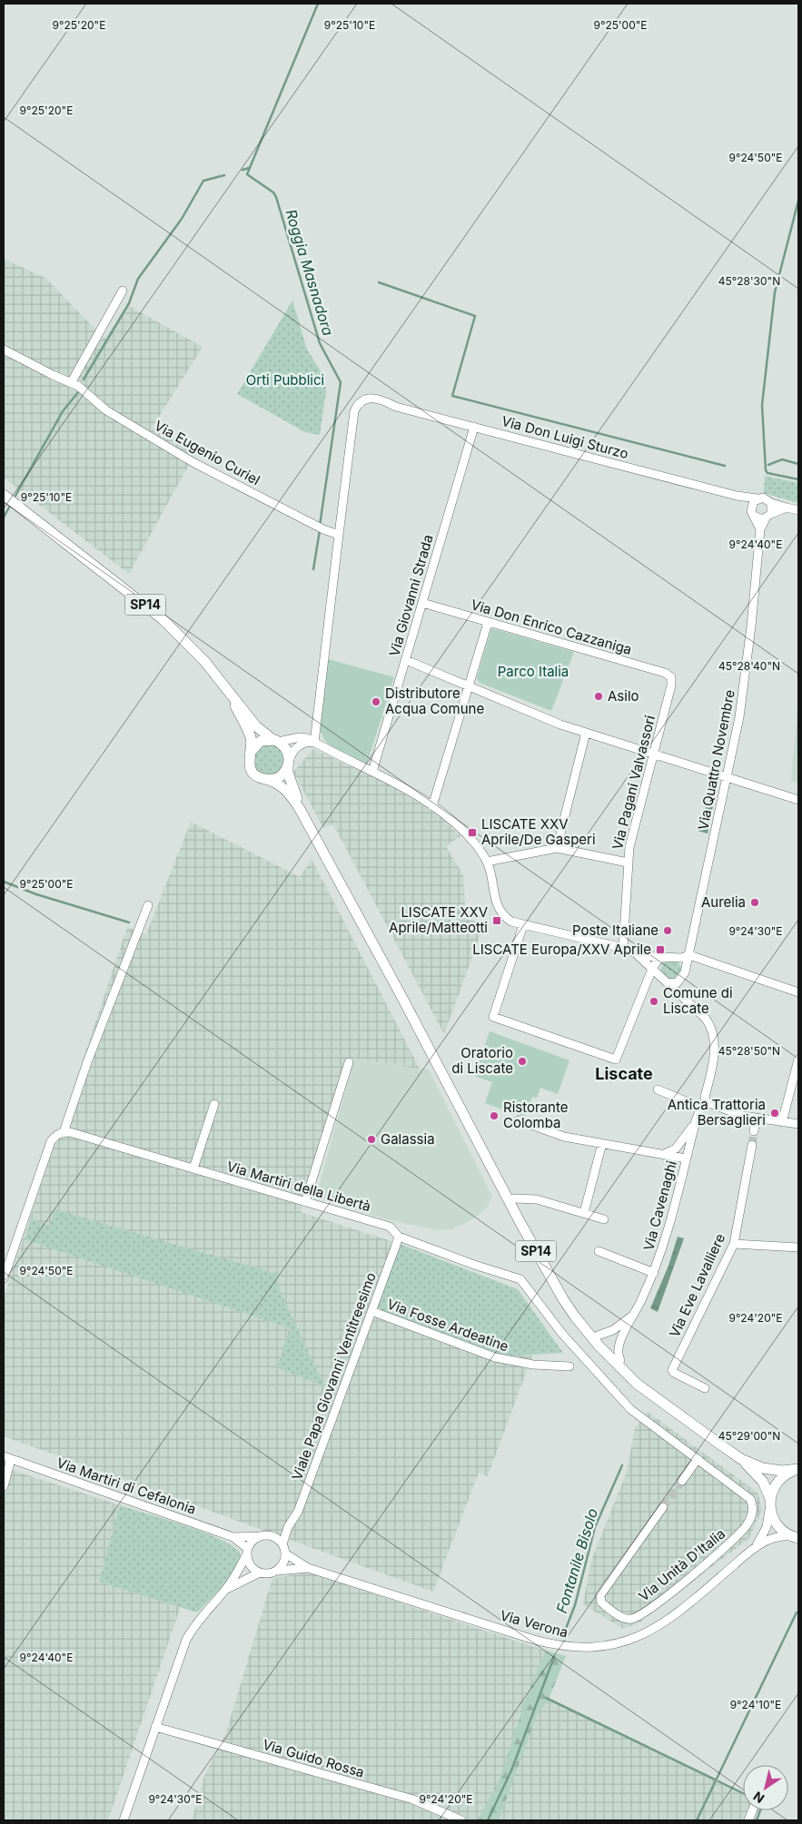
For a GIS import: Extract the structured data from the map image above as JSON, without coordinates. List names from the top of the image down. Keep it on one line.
{"streets":{"main road":["SP14"],"street":["Via Don Luigi Sturzo","Via Eugenio Curiel","Via Giovanni Strada","Via Don Enrico Cazzaniga","Via Quattro Novembre","Via Pagani Valvassori","Via Martiri della Libertà","Via Cavenaghi","Via Eve Lavalliere","Via Fosse Ardeatine","Viale Papa Giovanni Ventitreesimo","Via Martiri di Cefalonia","Via Unità D'Italia","Via Verona","Via Guido Rossa"]},"crossings":[["Via Don Luigi Sturzo","Via Eugenio Curiel"],["Via Don Luigi Sturzo","Via Giovanni Strada"],["Via Don Luigi Sturzo","Via Quattro Novembre"],["Via Giovanni Strada","Via Don Enrico Cazzaniga"],["SP14","Via Cavenaghi"],["SP14","Via Verona"],["Via Don Enrico Cazzaniga","Via Pagani Valvassori"],["Via Quattro Novembre","Via Cavenaghi"],["Via Martiri della Libertà","Viale Papa Giovanni Ventitreesimo"],["Via Martiri della Libertà","Via Unità D'Italia"],["Via Fosse Ardeatine","Viale Papa Giovanni Ventitreesimo"],["Viale Papa Giovanni Ventitreesimo","Via Martiri di Cefalonia"],["Viale Papa Giovanni Ventitreesimo","Via Unità D'Italia"],["Viale Papa Giovanni Ventitreesimo","Via Verona"],["Via Martiri di Cefalonia","Via Verona"]],"districts":["Liscate"],"water":["Roggia Masnadora","Fontanile Bisolo"],"parks":["Orti Pubblici","Parco Italia"],"places":{"other":["Asilo","Distributore Acqua Comune","Aurelia","Poste Italiane","Comune di Liscate","Oratorio di Liscate","Antica Trattoria Bersaglieri","Ristorante Colomba","Galassia"],"transit":["LISCATE XXV Aprile/De Gasperi","LISCATE XXV Aprile/Matteotti","LISCATE Europa/XXV Aprile"]},"north":"bottom left","coordinates":["9°25'20\"E","9°25'10\"E","9°25'00\"E","9°24'50\"E","45°28'30\"N","9°24'40\"E","45°28'40\"N","9°24'30\"E","45°28'50\"N","9°24'20\"E","45°29'00\"N","9°24'10\"E"]}
